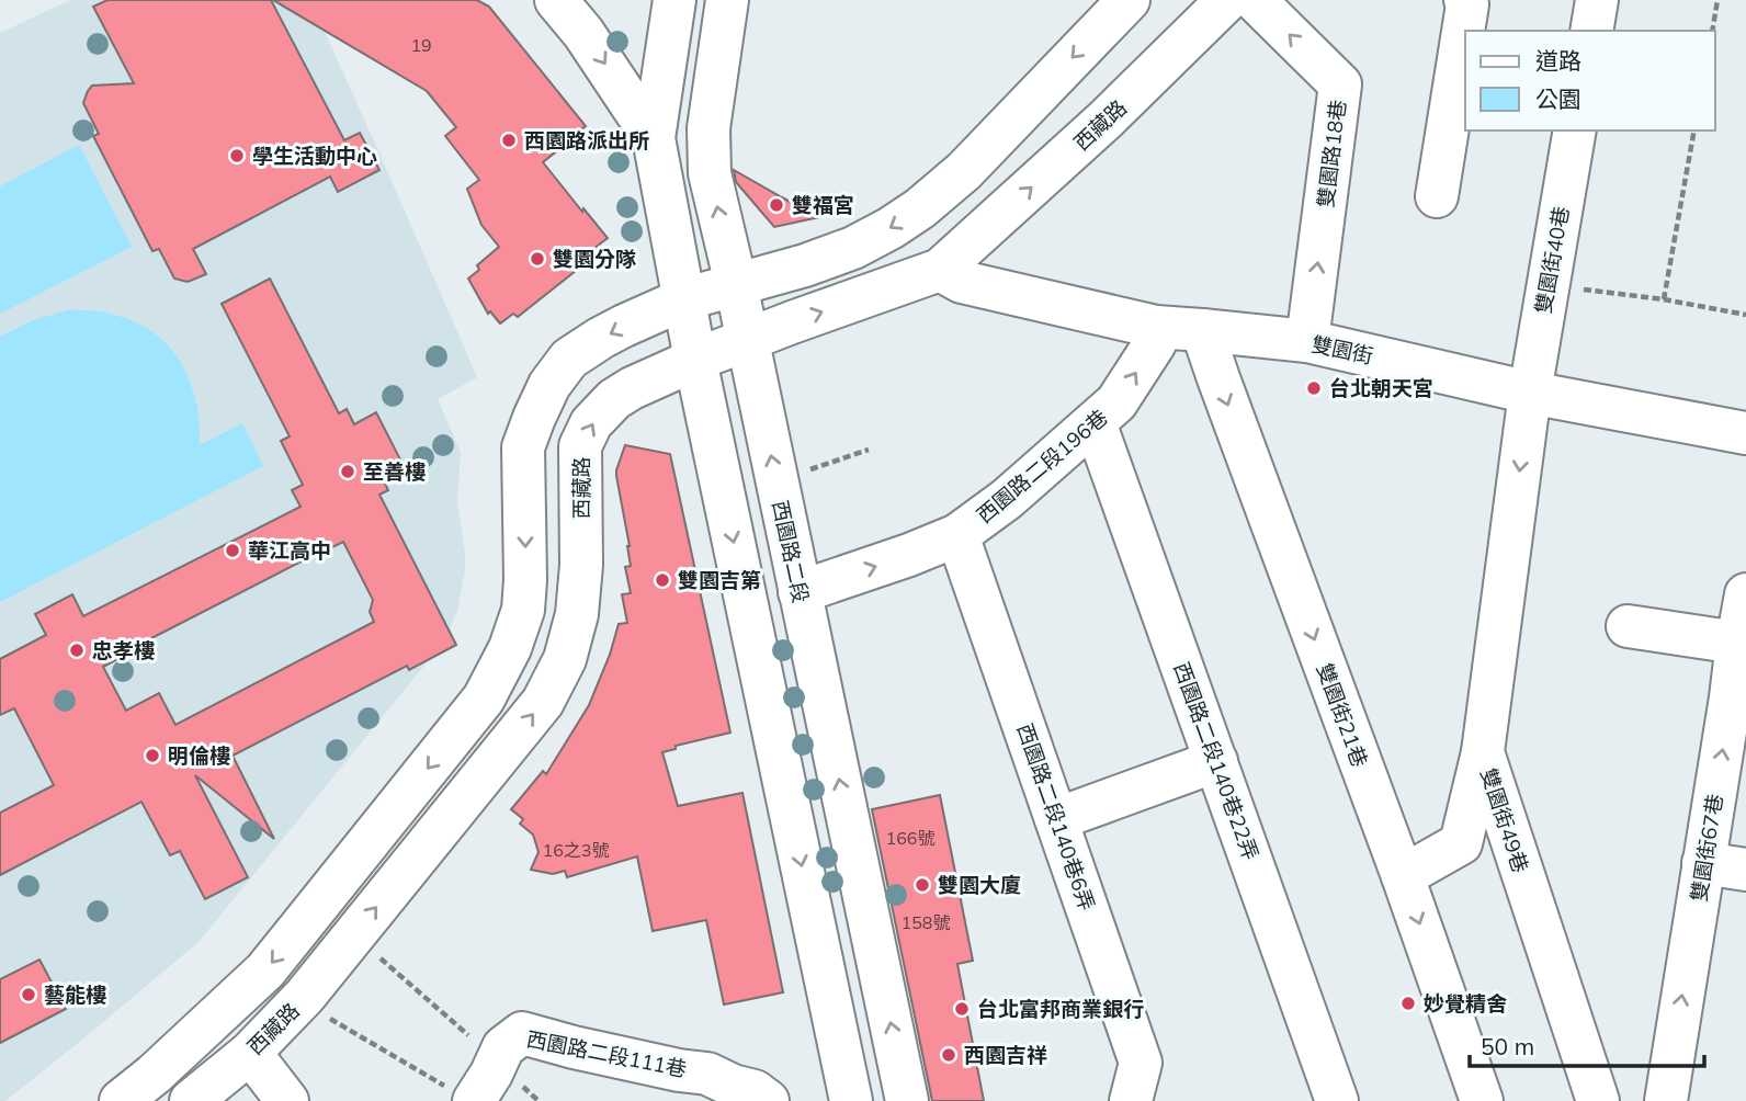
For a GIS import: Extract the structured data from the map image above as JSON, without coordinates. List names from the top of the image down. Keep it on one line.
{"streets":{"street":["西藏路","雙園路18巷","雙園街40巷","雙園街","西園路二段196巷","西園路二段","雙園街21巷","西園路二段140巷22弄","西園路二段140巷6弄","雙園街49巷","雙園街67巷","西園路二段111巷"]},"crossings":[["西藏路","雙園街"],["西藏路","西園路二段"],["雙園路18巷","雙園街"],["雙園街40巷","雙園街"],["雙園街40巷","雙園街49巷"],["雙園街","西園路二段196巷"],["雙園街","雙園街21巷"],["雙園街","雙園街49巷"],["西園路二段196巷","西園路二段"],["西園路二段196巷","西園路二段140巷22弄"],["西園路二段196巷","西園路二段140巷6弄"]],"one_way":["雙園街21巷","雙園街49巷","雙園街67巷"],"places":["西園路派出所","學生活動中心","雙福宮","雙園分隊","台北朝天宮","至善樓","華江高中","雙園吉第","忠孝樓","明倫樓","雙園大廈","藝能樓","妙覺精舍","台北富邦商業銀行","西園吉祥"],"house_numbers":["19","166號","16之3號","158號"],"legend":["道路","公園"],"scale_bar":"50 m"}
